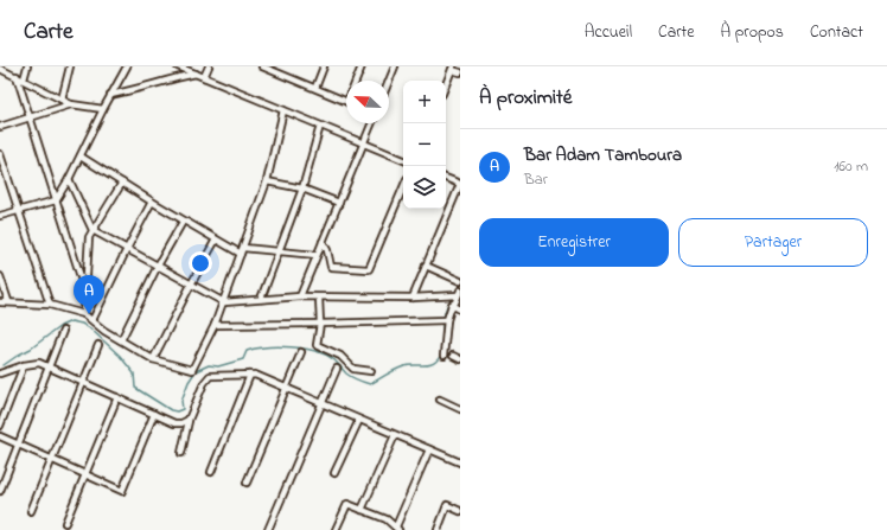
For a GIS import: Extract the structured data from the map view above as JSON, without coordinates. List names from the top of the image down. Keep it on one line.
{"north":"top left","page":{"header":"Carte","nav":["Accueil","Carte","À propos","Contact"],"heading":"À proximité","map_buttons":["+","−"],"list":[{"mark":"A","name":"Bar Adam Tamboura","note":"Bar","value":"160 m"}],"buttons":["Enregistrer","Partager"],"pins":"A"}}
